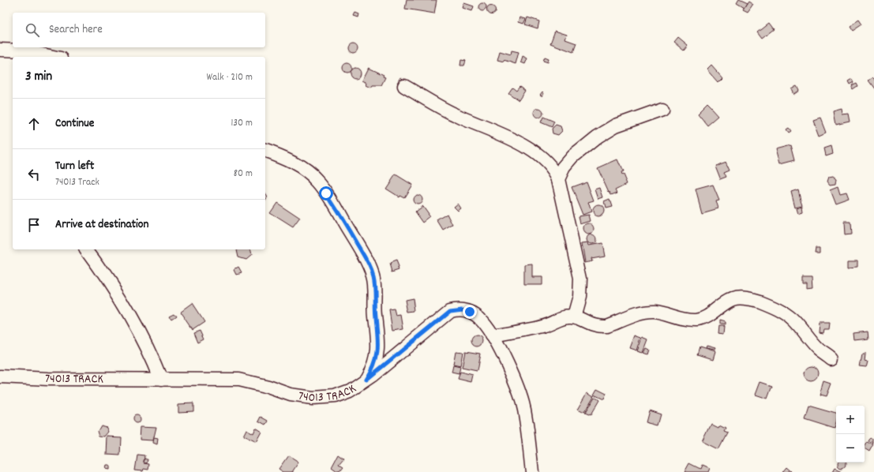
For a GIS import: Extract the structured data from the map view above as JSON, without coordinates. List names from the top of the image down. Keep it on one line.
{"streets":{"street":["74013 TRACK"]},"page":{"search":"Search here","heading":["3 min","Walk · 210 m"],"list":[["Continue","130 m"],["Turn left","74013 Track","80 m"],"Arrive at destination"],"map_buttons":["+","−"]}}
